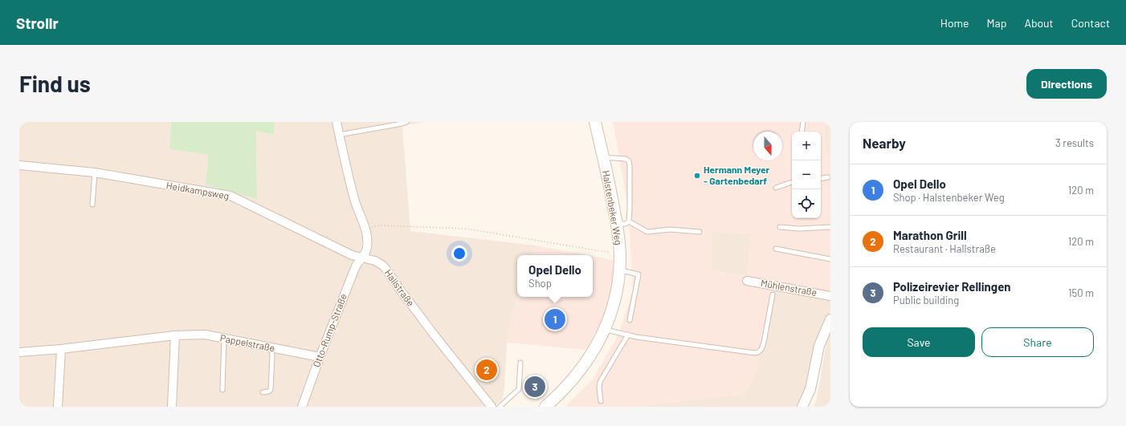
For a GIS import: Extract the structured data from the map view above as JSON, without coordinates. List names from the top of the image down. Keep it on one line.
{"streets":{"main road":["Halstenbeker Weg"],"street":["Heidkampsweg","Hallstraße","Mühlenstraße","Otto-Rump-Straße","Pappelstraße"]},"crossings":[["Heidkampsweg","Hallstraße"],["Heidkampsweg","Otto-Rump-Straße"],["Hallstraße","Otto-Rump-Straße"],["Otto-Rump-Straße","Pappelstraße"]],"places":["Hermann Meyer - Gartenbedarf"],"north":"bottom","page":{"header":"Strollr","nav":["Home","Map","About","Contact"],"buttons":["Directions",["Save","Share"]],"title":"Find us","heading":["Nearby","3 results"],"map_buttons":["+","−"],"list":[{"mark":"1","name":"Opel Dello","note":"Shop · Halstenbeker Weg","value":"120 m"},{"mark":"2","name":"Marathon Grill","note":"Restaurant · Hallstraße","value":"120 m"},{"mark":"3","name":"Polizeirevier Rellingen","note":"Public building","value":"150 m"}],"popup":["Opel Dello","Shop"],"pins":["1","2","3"]}}
